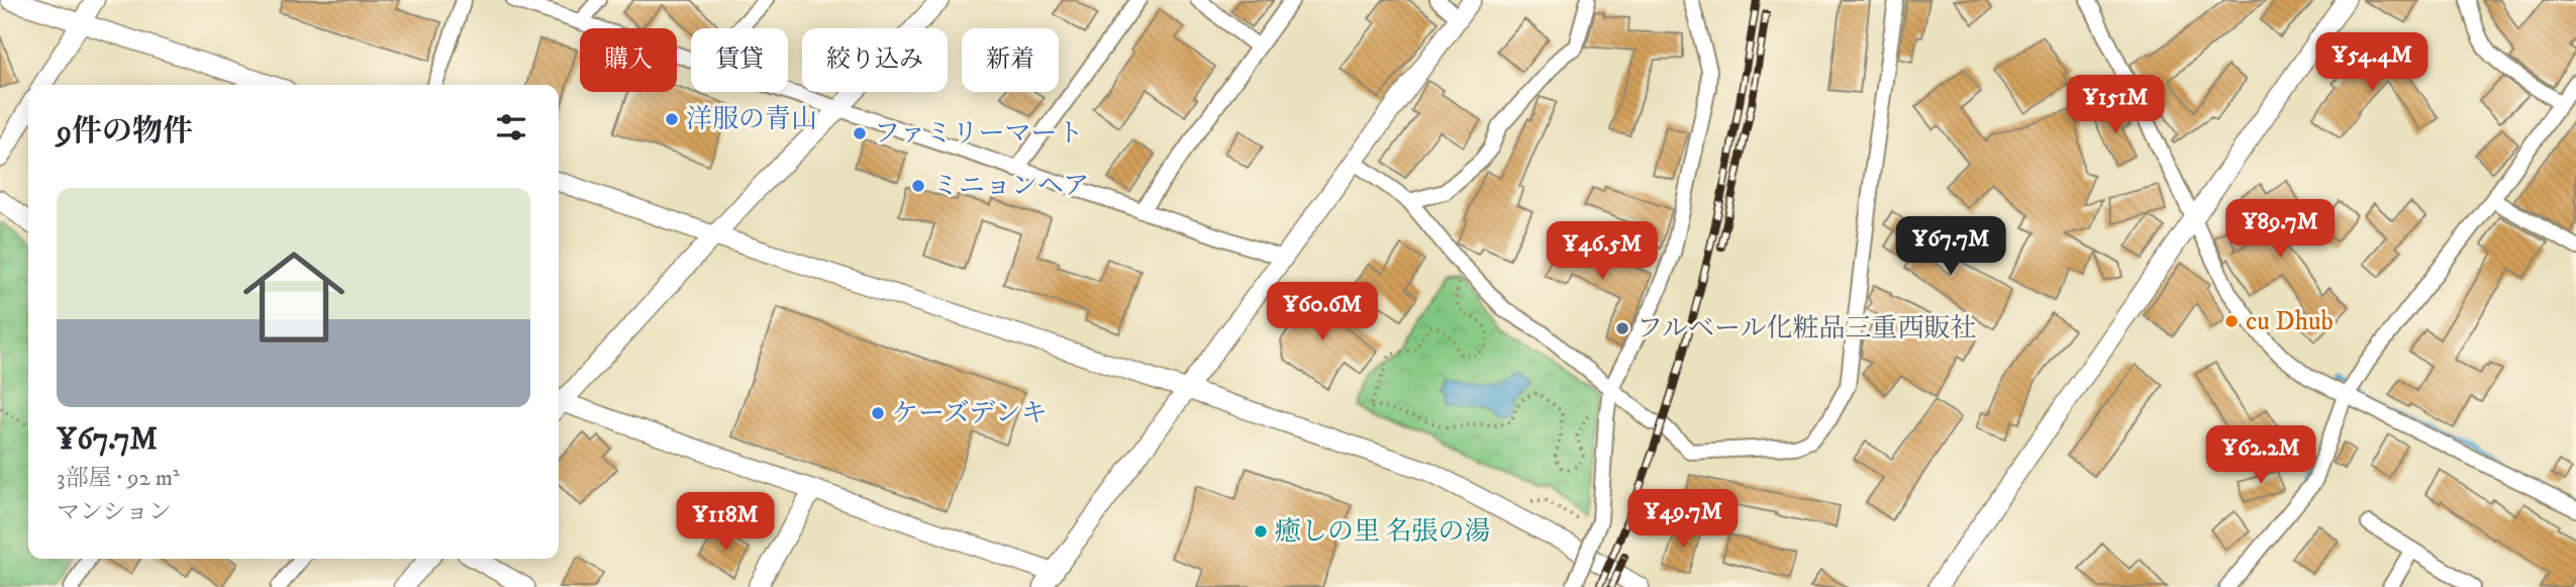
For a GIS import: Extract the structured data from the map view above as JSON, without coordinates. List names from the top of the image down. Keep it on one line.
{"places":["洋服の青山","ファミリーマート","ミニョンヘア","cu Dhub","フルベール化粧品三重西販社","ケーズデンキ","癒しの里 名張の湯"],"page":{"chip":["購入","賃貸","絞り込み","新着"],"price":["¥54.4M","¥151M","¥89.7M","¥67.7M","¥46.5M","¥60.6M","¥62.2M","¥49.7M","¥118M"],"heading":"9件の物件","list":[{"name":"¥67.7M","note":"3部屋 · 92 m² · マンション"}]}}
